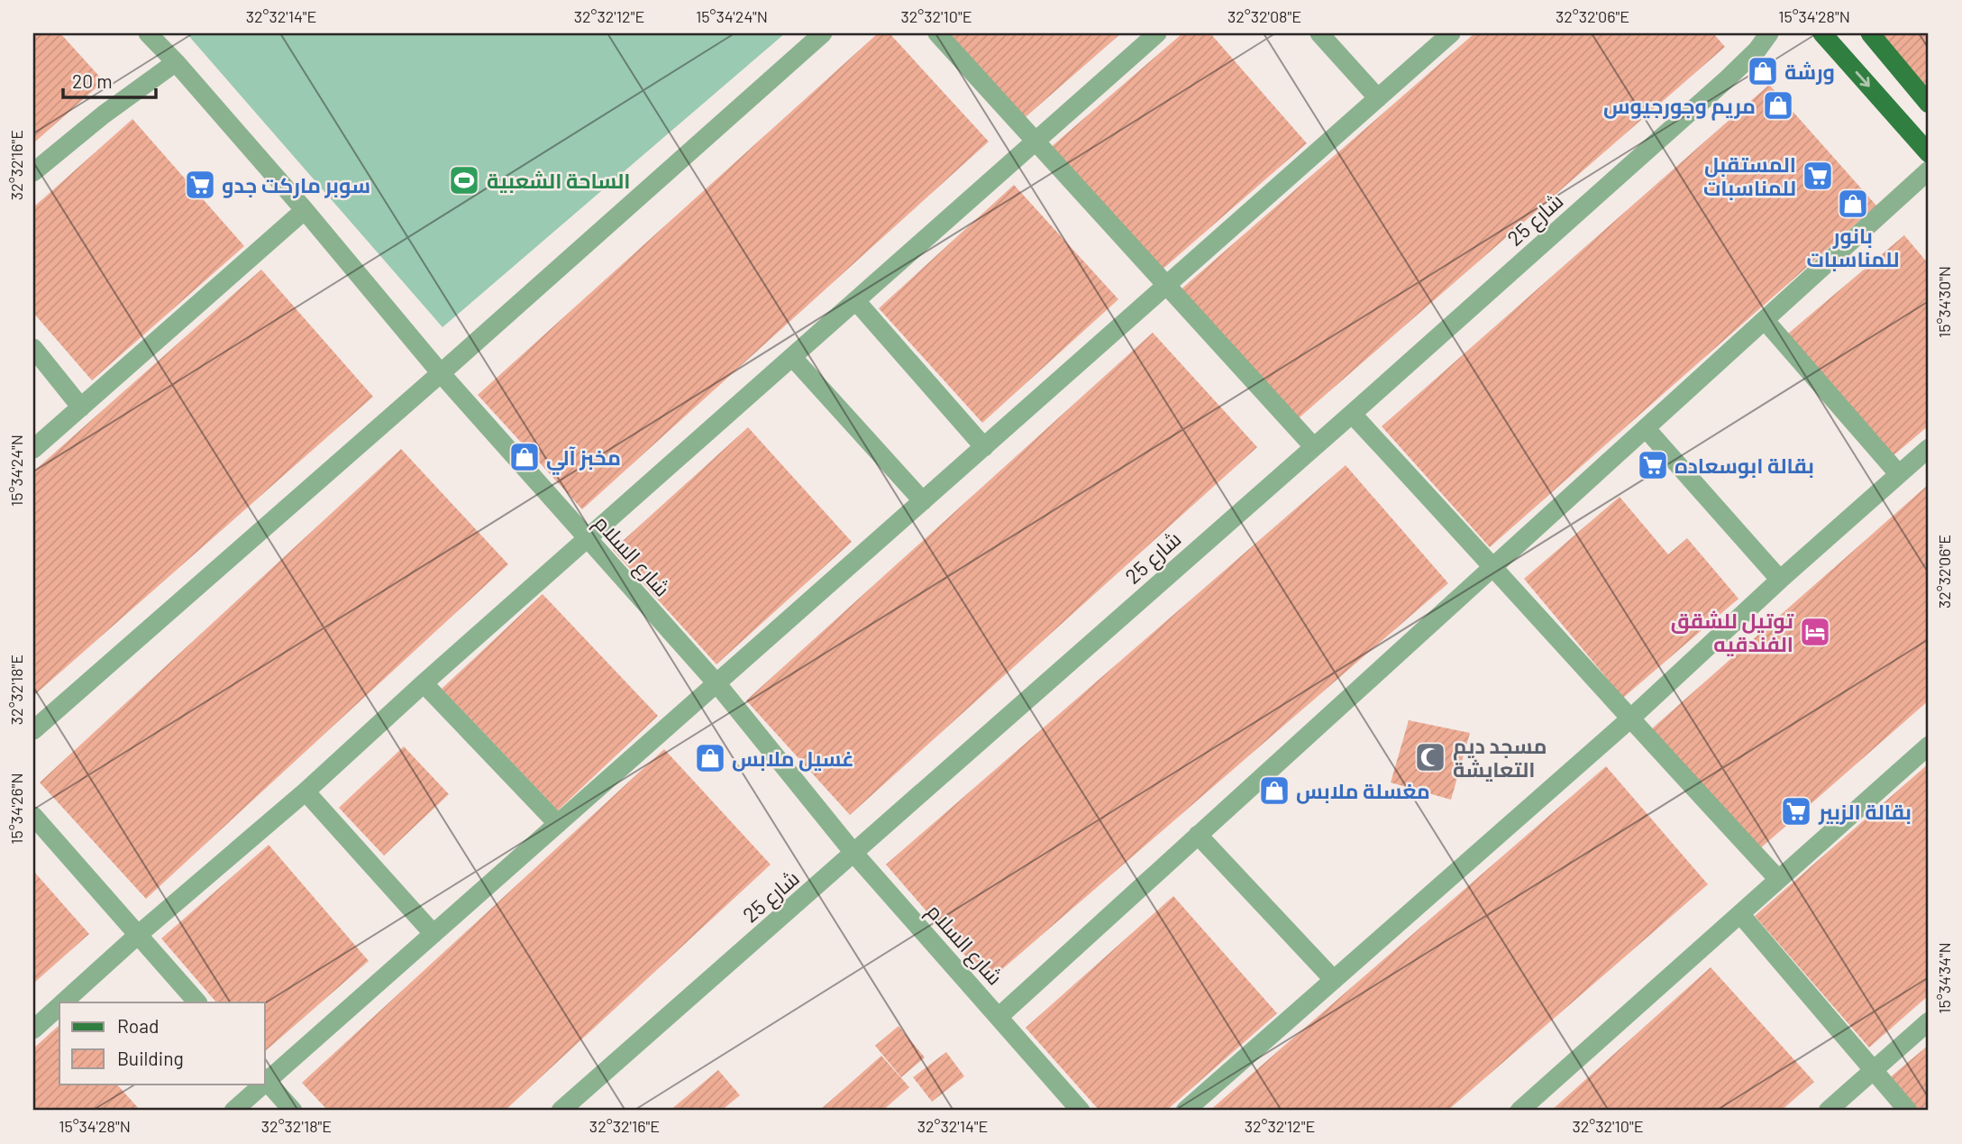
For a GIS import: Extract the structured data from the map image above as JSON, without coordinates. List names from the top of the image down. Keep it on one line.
{"streets":{"street":["شارع 25","شارع السلام"]},"crossings":[["شارع 25","شارع السلام"]],"places":{"shop":["ورشة","مريم وجورجيوس","بانور للمناسبات","مخبز آلي","غسيل ملابس","مغسلة ملابس"],"supermarket":["المستقبل للمناسبات","سوبر ماركت جدو","بقالة ابوسعاده","بقالة الزبير"],"sports":["الساحة الشعبية"],"hotel":["توتيل للشقق الفندقيه"],"mosque":["مسجد ديم التعايشة"]},"legend":["Road","Building"],"scale_bar":"20 m","coordinates":["32°32'14\"E","32°32'12\"E","15°34'24\"N","32°32'10\"E","32°32'08\"E","32°32'06\"E","15°34'28\"N","32°32'16\"E","15°34'30\"N","32°32'18\"E","15°34'26\"N","15°34'34\"N"]}
